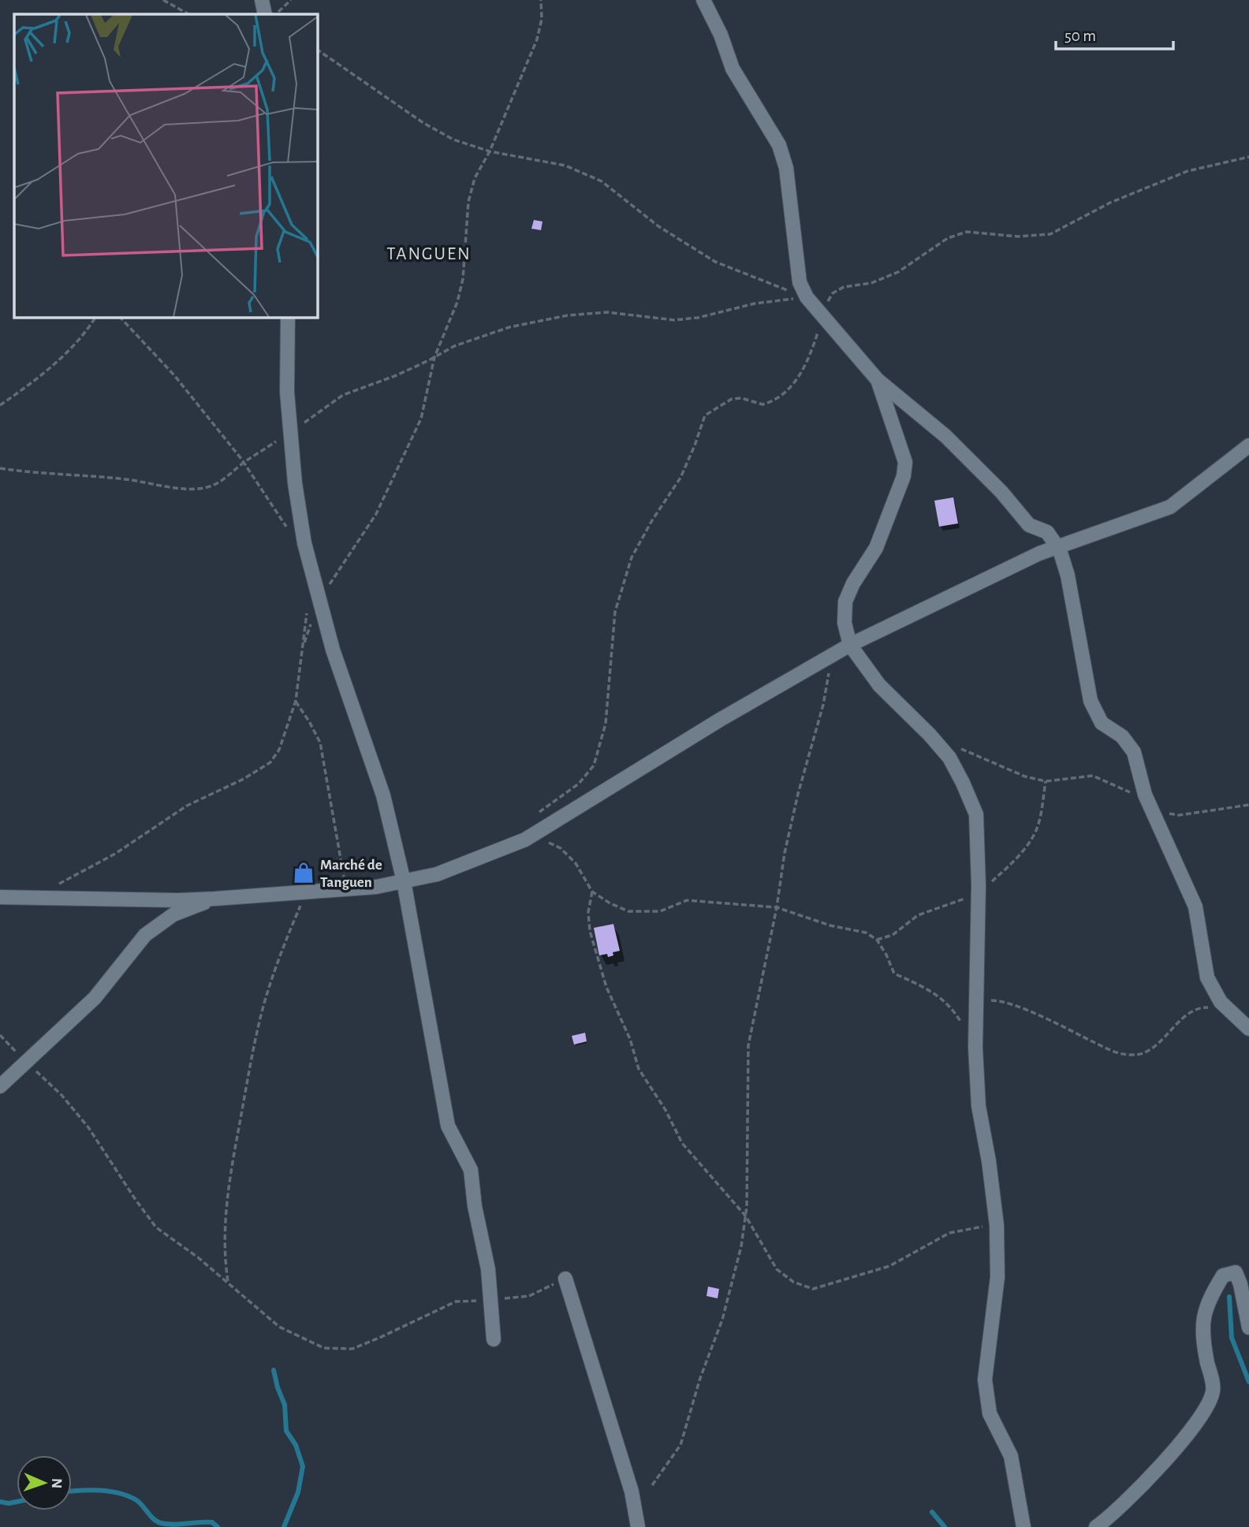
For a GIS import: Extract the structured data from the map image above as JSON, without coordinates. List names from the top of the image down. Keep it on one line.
{"districts":["TANGUEN"],"places":{"shop":["Marché de Tanguen"]},"scale_bar":"50 m","north":"right"}
